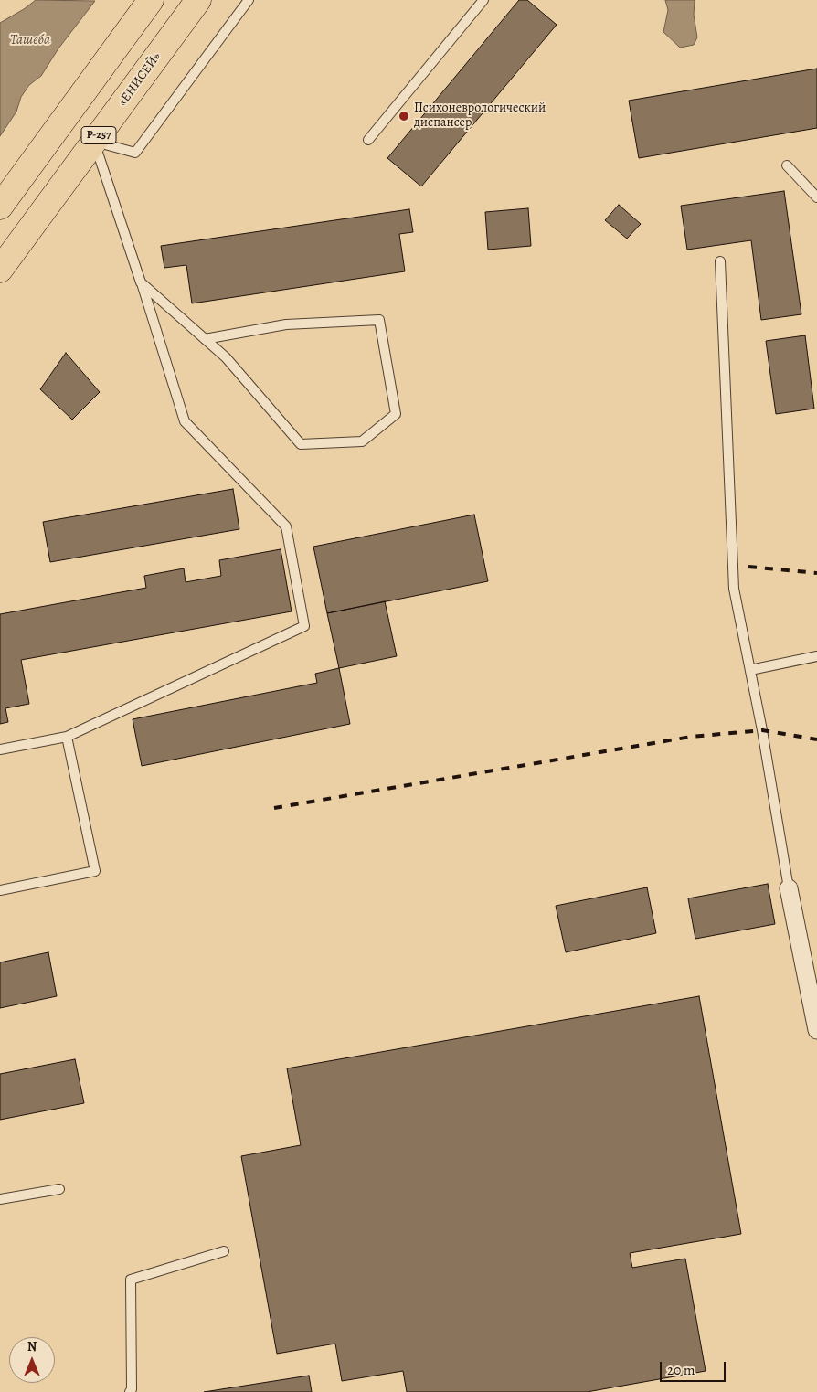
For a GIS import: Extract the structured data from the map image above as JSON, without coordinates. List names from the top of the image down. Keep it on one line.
{"streets":{"highway":["«ЕНИСЕЙ»","Р-257"]},"water":["Ташеба"],"places":["Психоневрологический диспансер"],"scale_bar":"20 m","north":"top"}
